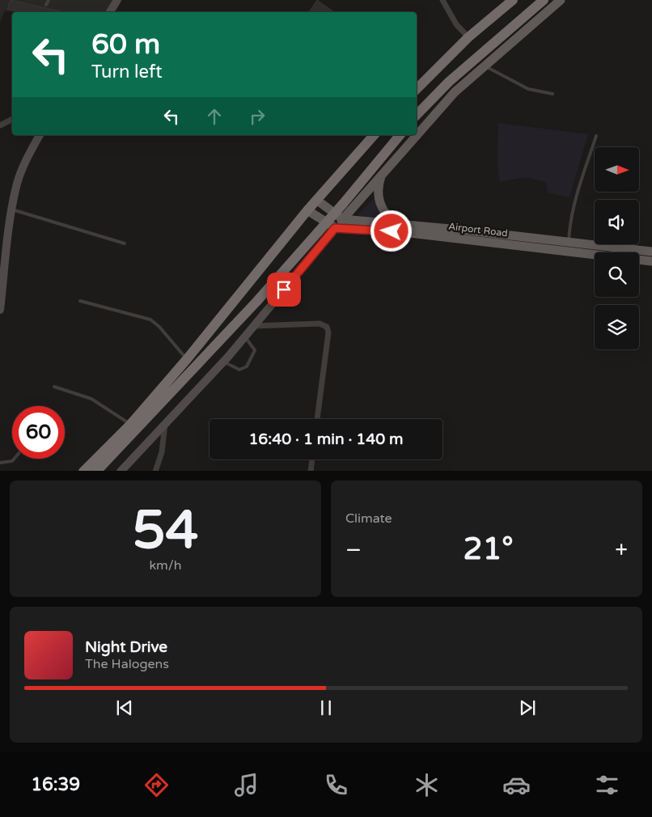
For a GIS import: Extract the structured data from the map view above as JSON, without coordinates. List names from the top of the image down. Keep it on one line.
{"streets":{"main road":["Airport Road"]},"north":"right","page":{"turn":["60 m","Turn left"],"limit":"60","trip":"16:40 · 1 min · 140 m","tile":[["54","km/h"],"Climate"],"heat":["−","21°","+"],"song":["Night Drive","The Halogens"],"tabs":"16:39"}}
